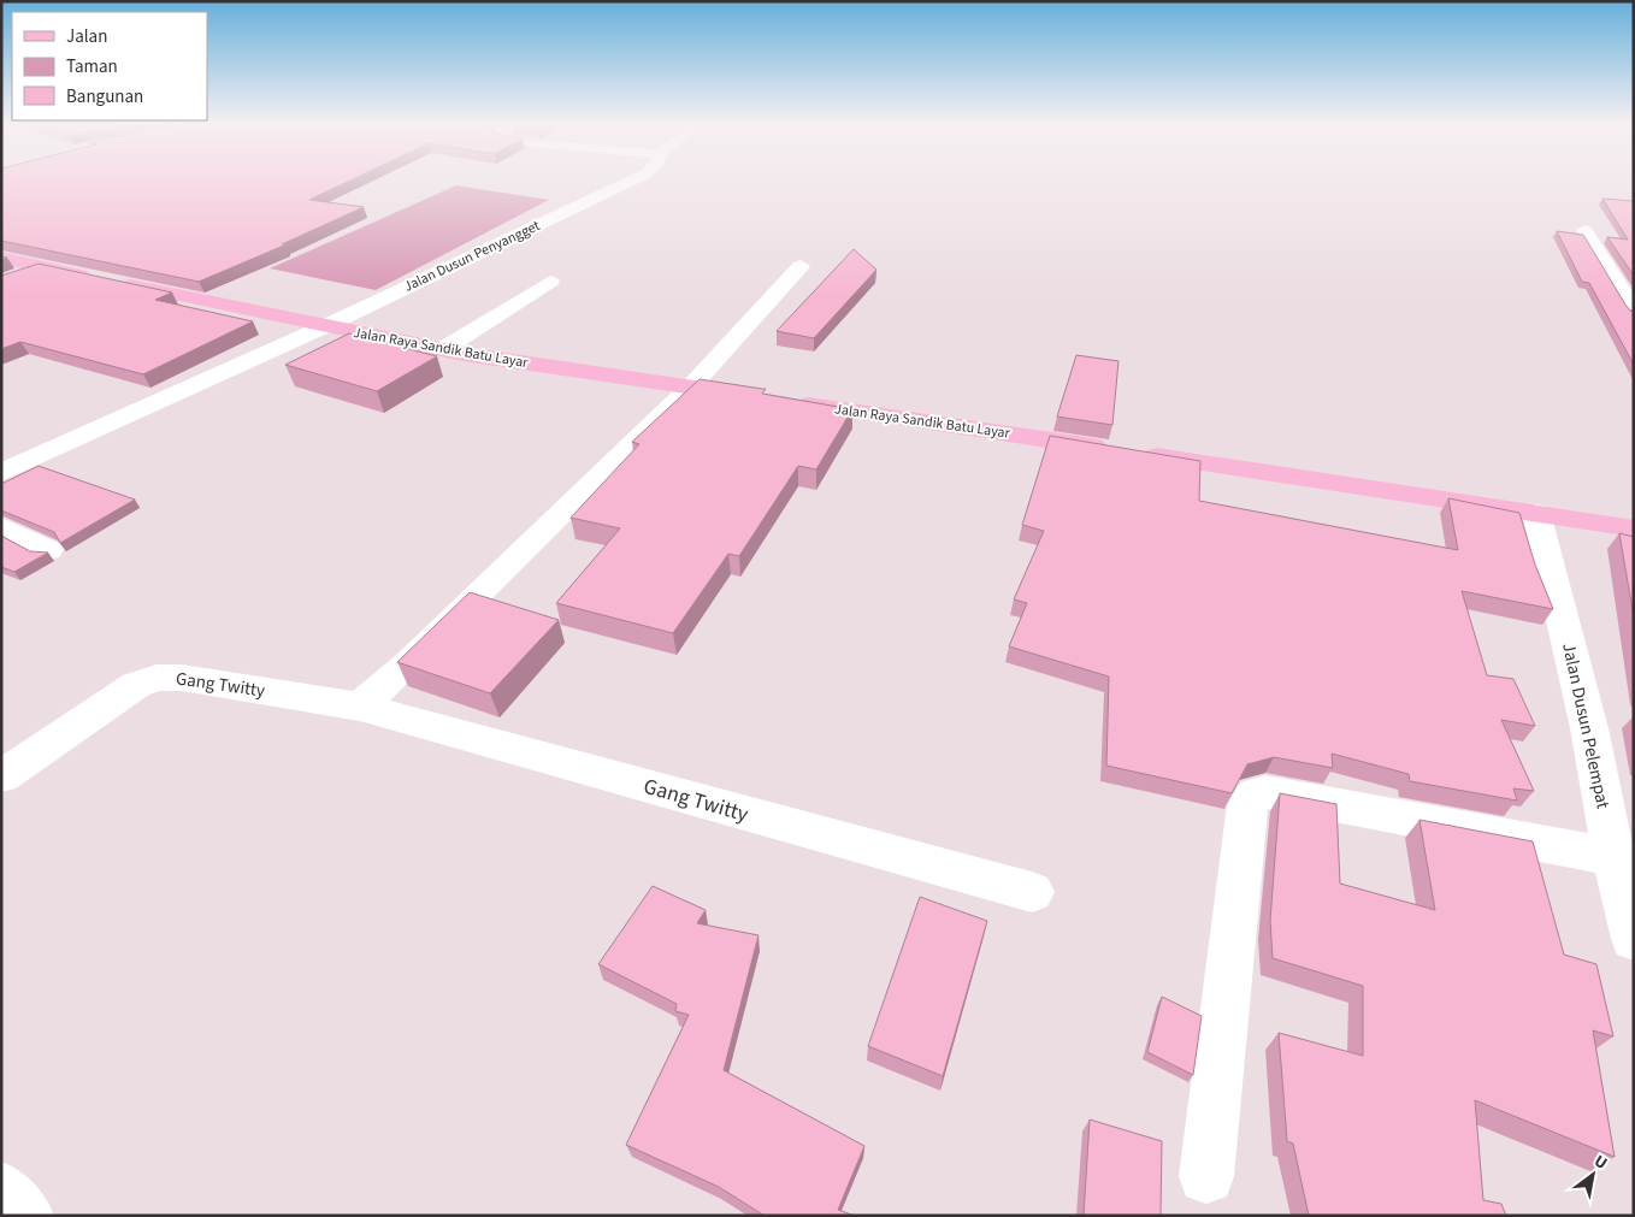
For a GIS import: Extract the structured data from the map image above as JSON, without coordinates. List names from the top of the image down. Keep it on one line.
{"streets":{"main road":["Jalan Raya Sandik Batu Layar"],"street":["Jalan Dusun Penyangget","Gang Twitty","Jalan Dusun Pelempat"]},"crossings":[["Jalan Dusun Penyangget","Jalan Raya Sandik Batu Layar"],["Jalan Raya Sandik Batu Layar","Jalan Dusun Pelempat"]],"legend":["Jalan","Taman","Bangunan"],"north":"top right"}
